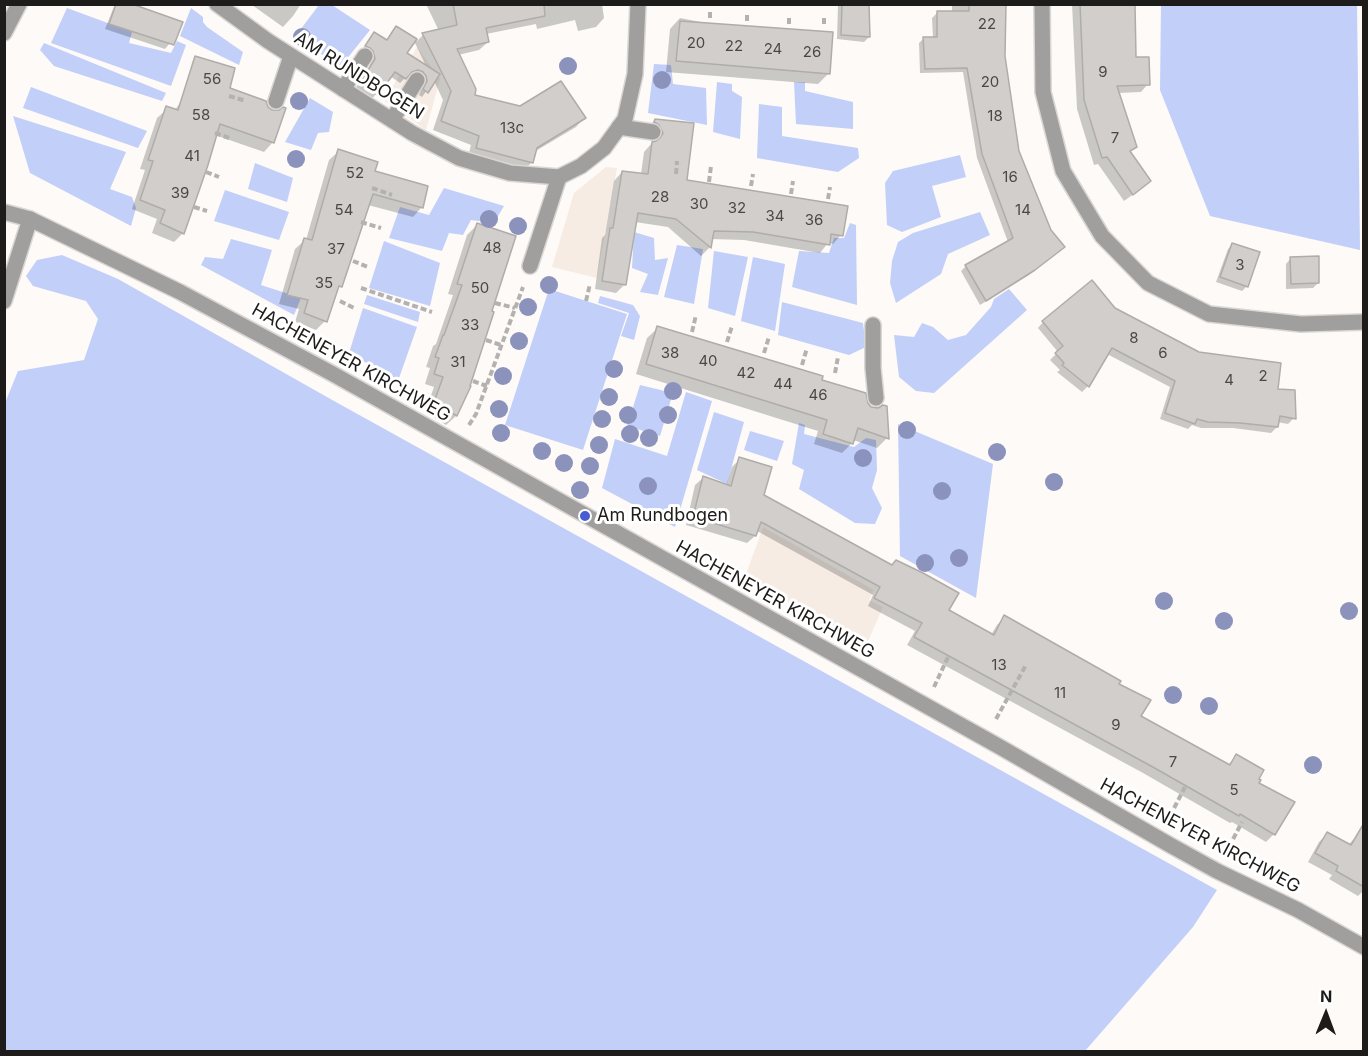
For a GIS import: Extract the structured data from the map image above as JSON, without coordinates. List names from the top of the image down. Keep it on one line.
{"streets":{"street":["AM RUNDBOGEN","HACHENEYER KIRCHWEG"]},"places":["Am Rundbogen"],"house_numbers":["22","20","22","24","26","9","56","20","58","18","13c","7","41","52","16","39","28","30","32","54","14","34","36","48","37","3","35","50","33","8","38","6","40","31","42","2","4","44","46","13","11","9","7","5"],"north":"top"}
